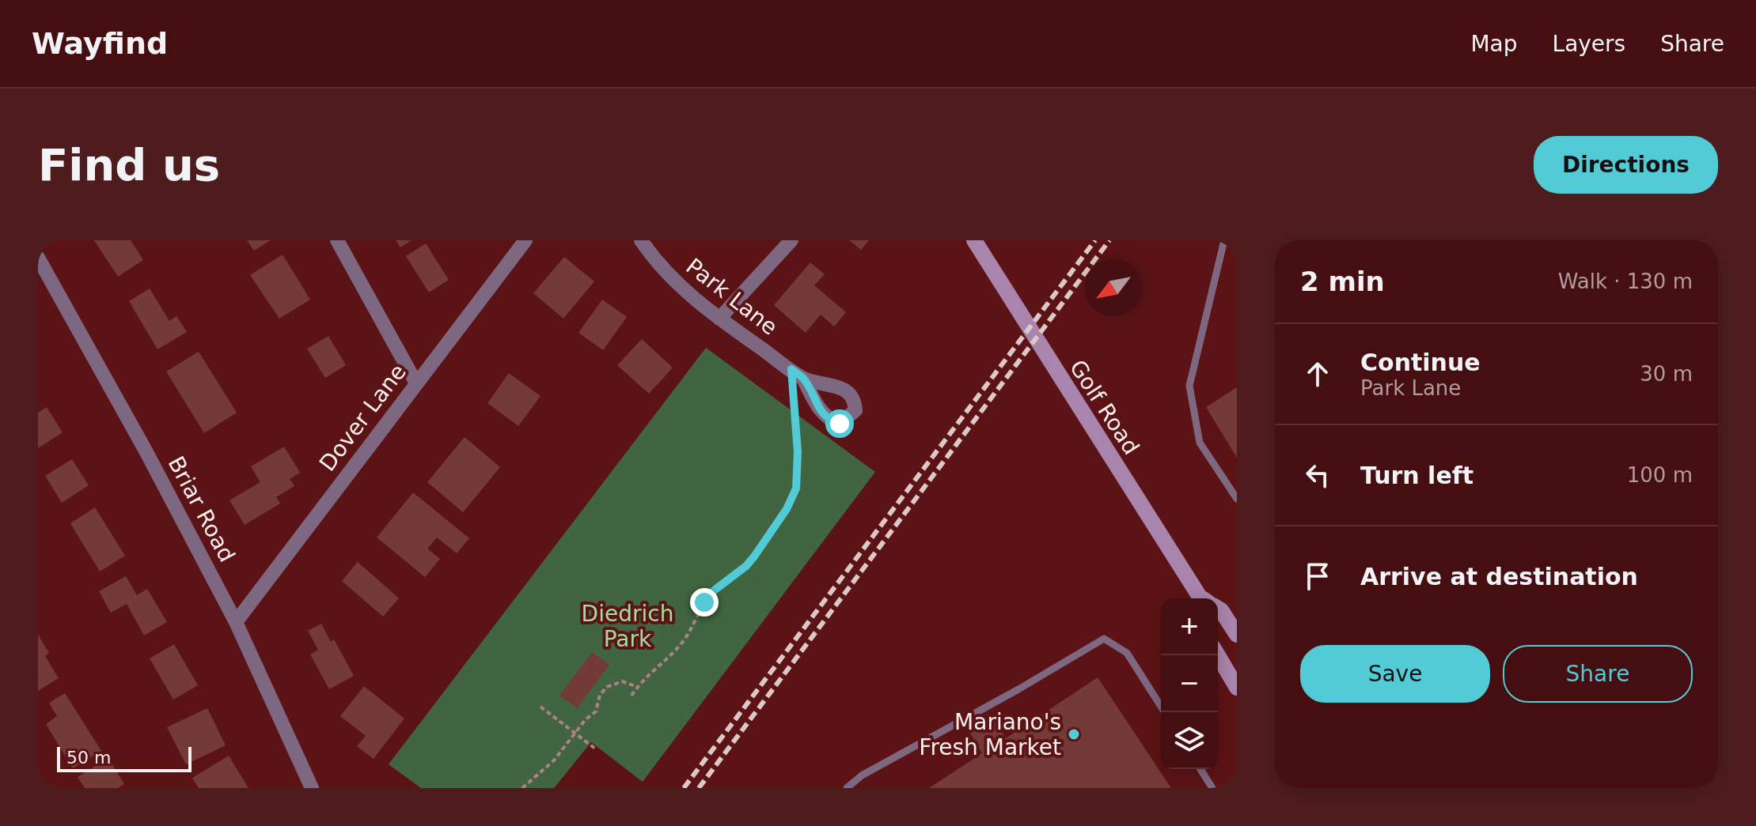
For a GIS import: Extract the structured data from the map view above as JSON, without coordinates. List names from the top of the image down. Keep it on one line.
{"streets":{"main road":["Golf Road"],"street":["Park Lane","Dover Lane","Briar Road"]},"crossings":[["Dover Lane","Briar Road"]],"parks":["Diedrich Park"],"places":["Mariano's Fresh Market"],"scale_bar":"50 m","north":"bottom left","page":{"header":"Wayfind","nav":["Map","Layers","Share"],"buttons":["Directions",["Save","Share"]],"title":"Find us","heading":["2 min","Walk · 130 m"],"list":[["Continue","Park Lane","30 m"],["Turn left","100 m"],"Arrive at destination"],"map_buttons":["+","−"],"scale":"50 m"}}
